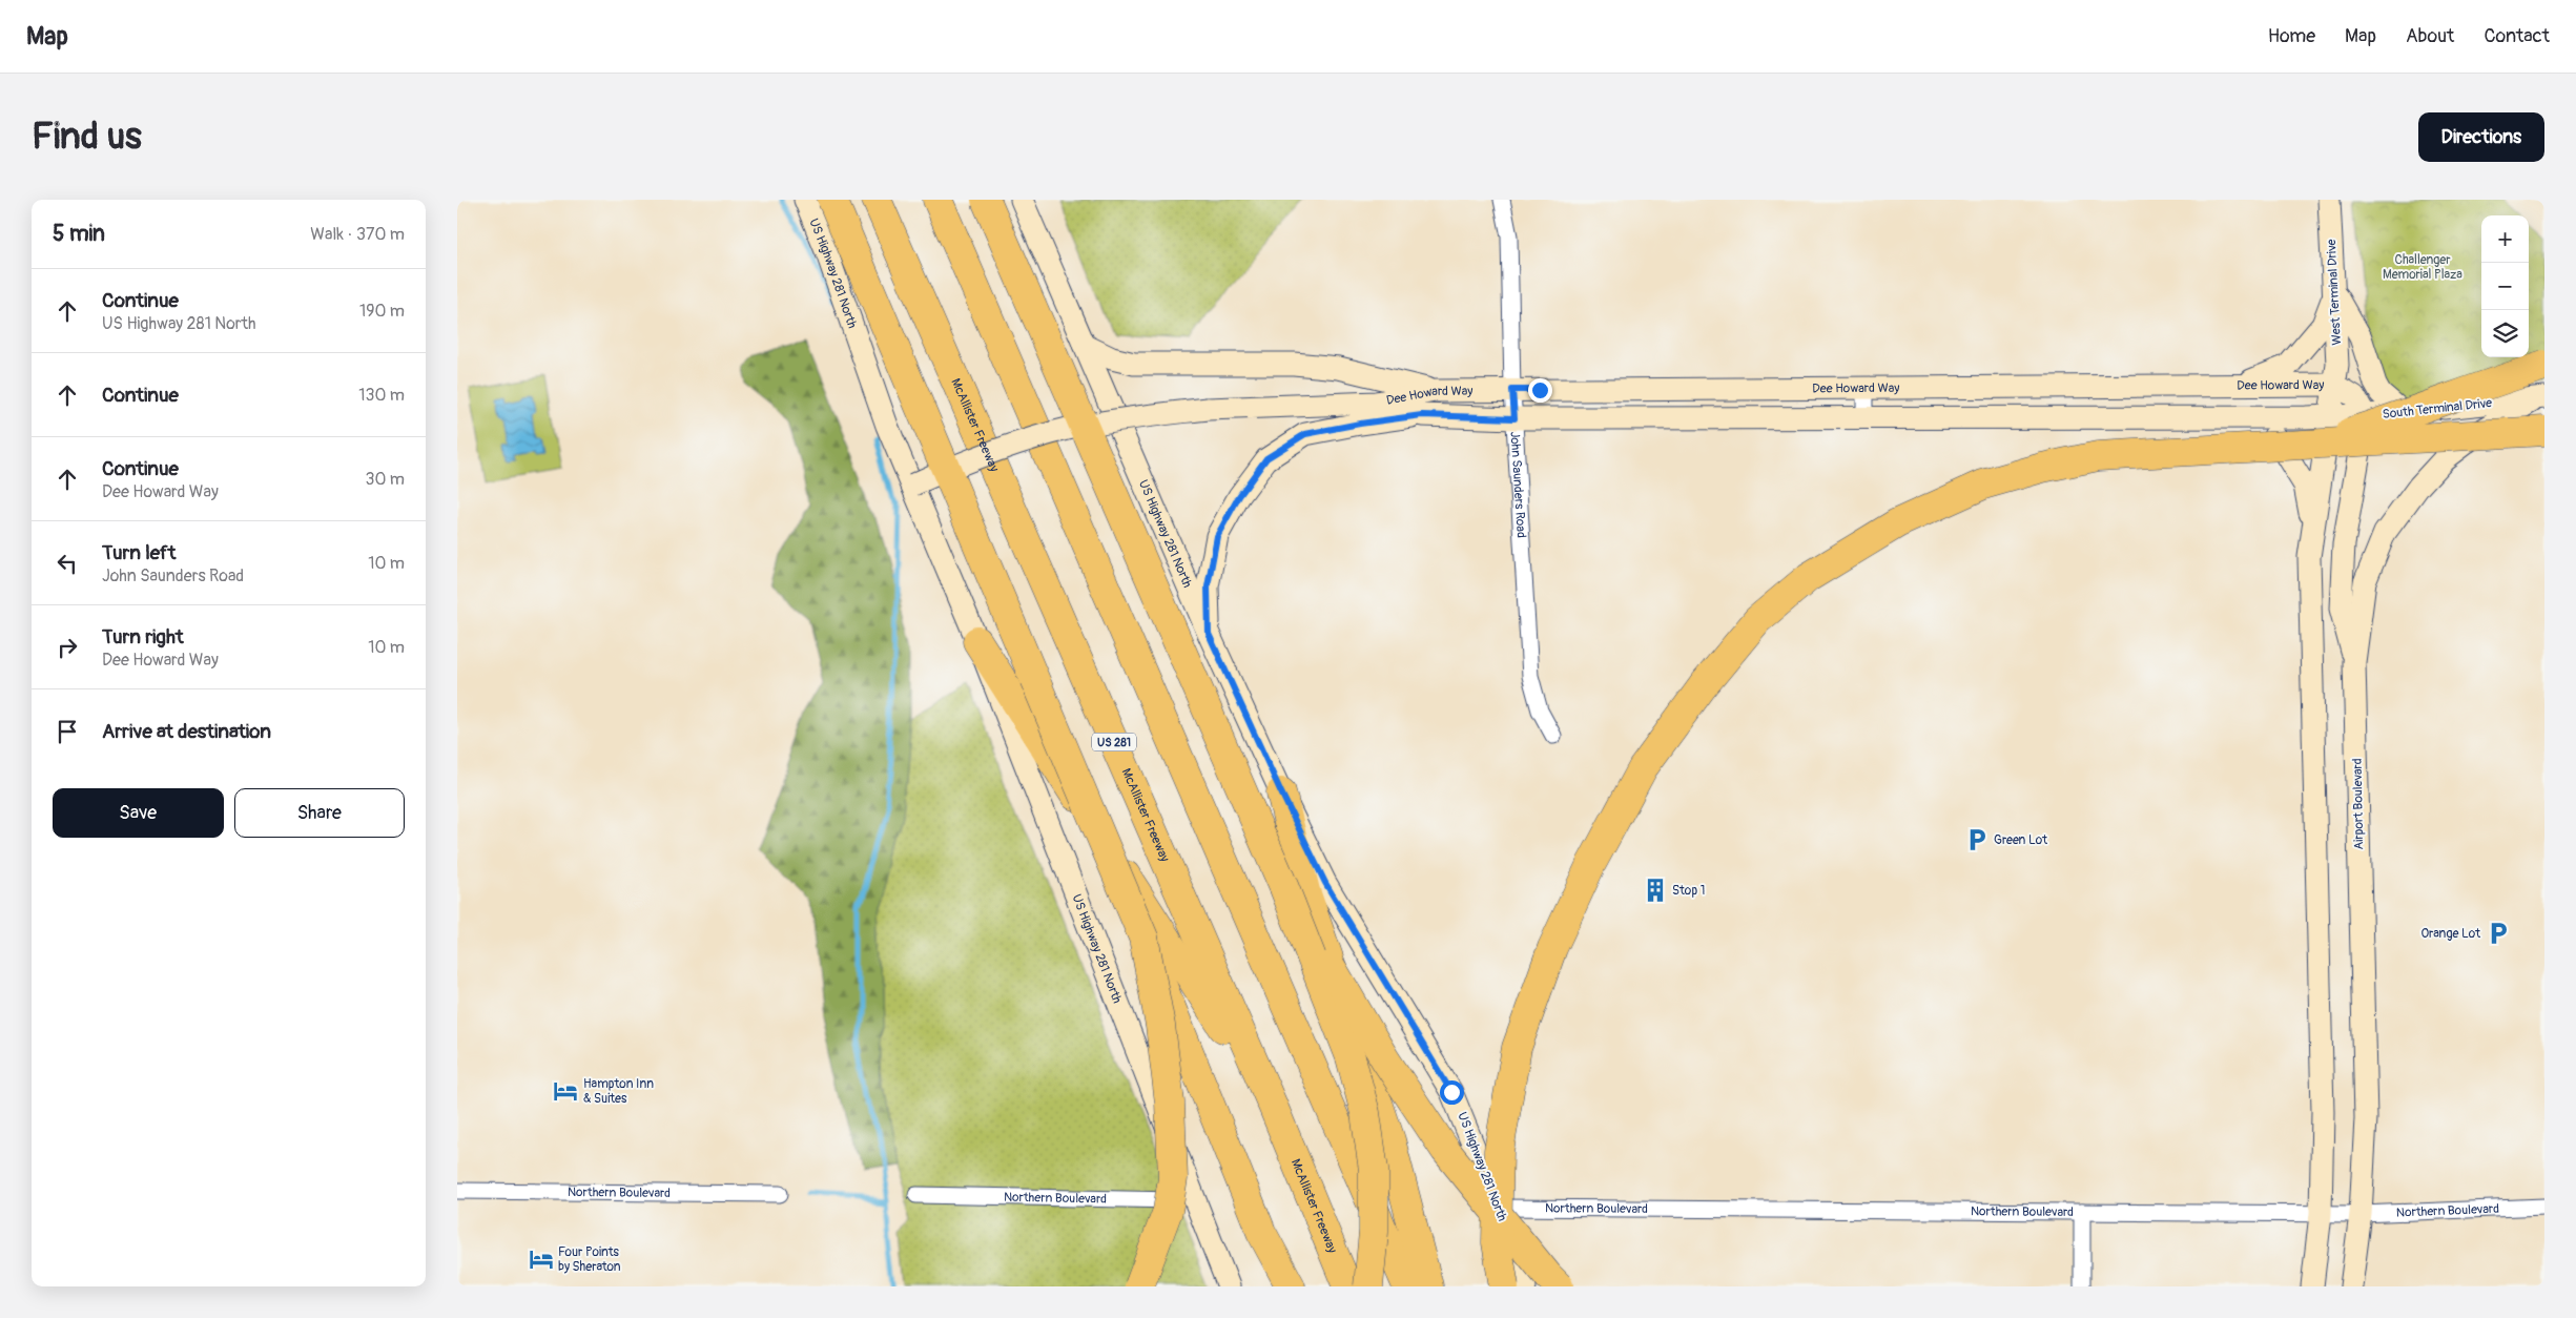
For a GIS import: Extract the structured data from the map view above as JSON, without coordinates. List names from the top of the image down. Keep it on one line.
{"streets":{"highway":["McAllister Freeway","US 281"],"main road":["US Highway 281 North","West Terminal Drive","Dee Howard Way","South Terminal Drive","Airport Boulevard"],"street":["John Saunders Road","Northern Boulevard"]},"crossings":[["US Highway 281 North","Dee Howard Way"],["US Highway 281 North","Northern Boulevard"],["West Terminal Drive","Dee Howard Way"],["Dee Howard Way","South Terminal Drive"],["Dee Howard Way","John Saunders Road"],["South Terminal Drive","Airport Boulevard"],["Airport Boulevard","Northern Boulevard"]],"parks":["Challenger Memorial Plaza"],"places":{"parking":["Green Lot","Orange Lot"],"building":["Stop 1"],"hotel":["Hampton Inn & Suites","Four Points by Sheraton"]},"page":{"header":"Map","nav":["Home","Map","About","Contact"],"buttons":["Directions",["Save","Share"]],"title":"Find us","heading":["5 min","Walk · 370 m"],"map_buttons":["+","−"],"list":[["Continue","US Highway 281 North","190 m"],["Continue","130 m"],["Continue","Dee Howard Way","30 m"],["Turn left","John Saunders Road","10 m"],["Turn right","Dee Howard Way","10 m"],"Arrive at destination"]}}
